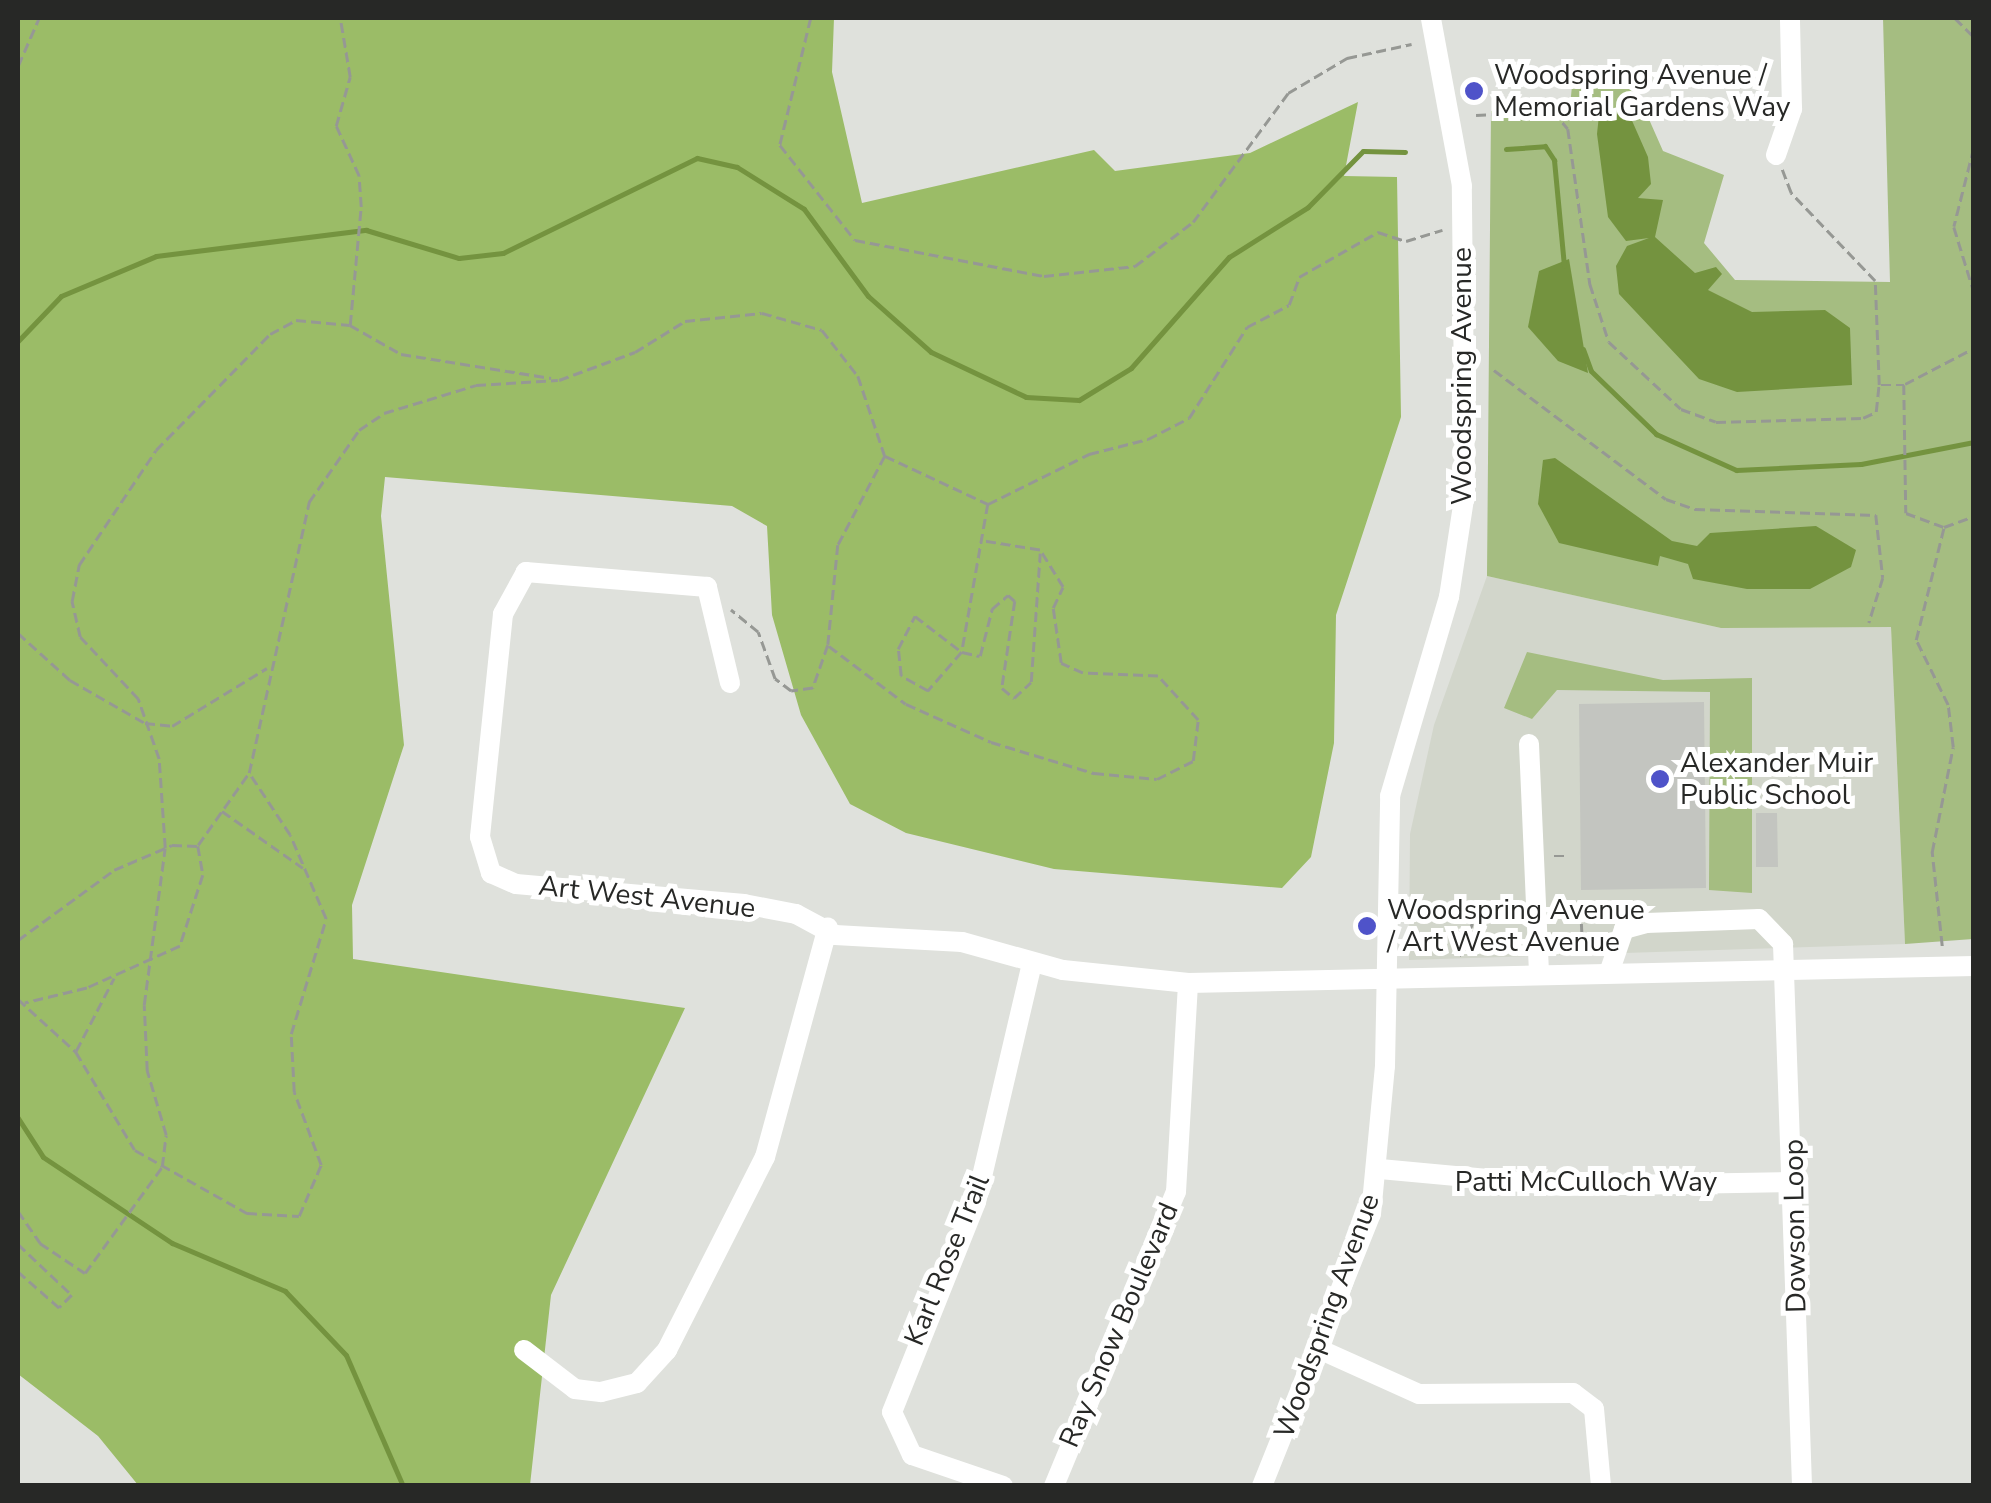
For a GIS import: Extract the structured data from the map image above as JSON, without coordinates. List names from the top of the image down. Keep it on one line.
{"streets":{"street":["Woodspring Avenue","Art West Avenue","Patti McCulloch Way","Dowson Loop","Karl Rose Trail","Ray Snow Boulevard"]},"crossings":[["Woodspring Avenue","Art West Avenue"],["Woodspring Avenue","Patti McCulloch Way"],["Art West Avenue","Dowson Loop"],["Art West Avenue","Karl Rose Trail"],["Art West Avenue","Ray Snow Boulevard"],["Patti McCulloch Way","Dowson Loop"]],"places":["Woodspring Avenue / Memorial Gardens Way","Alexander Muir Public School","Woodspring Avenue / Art West Avenue"]}
